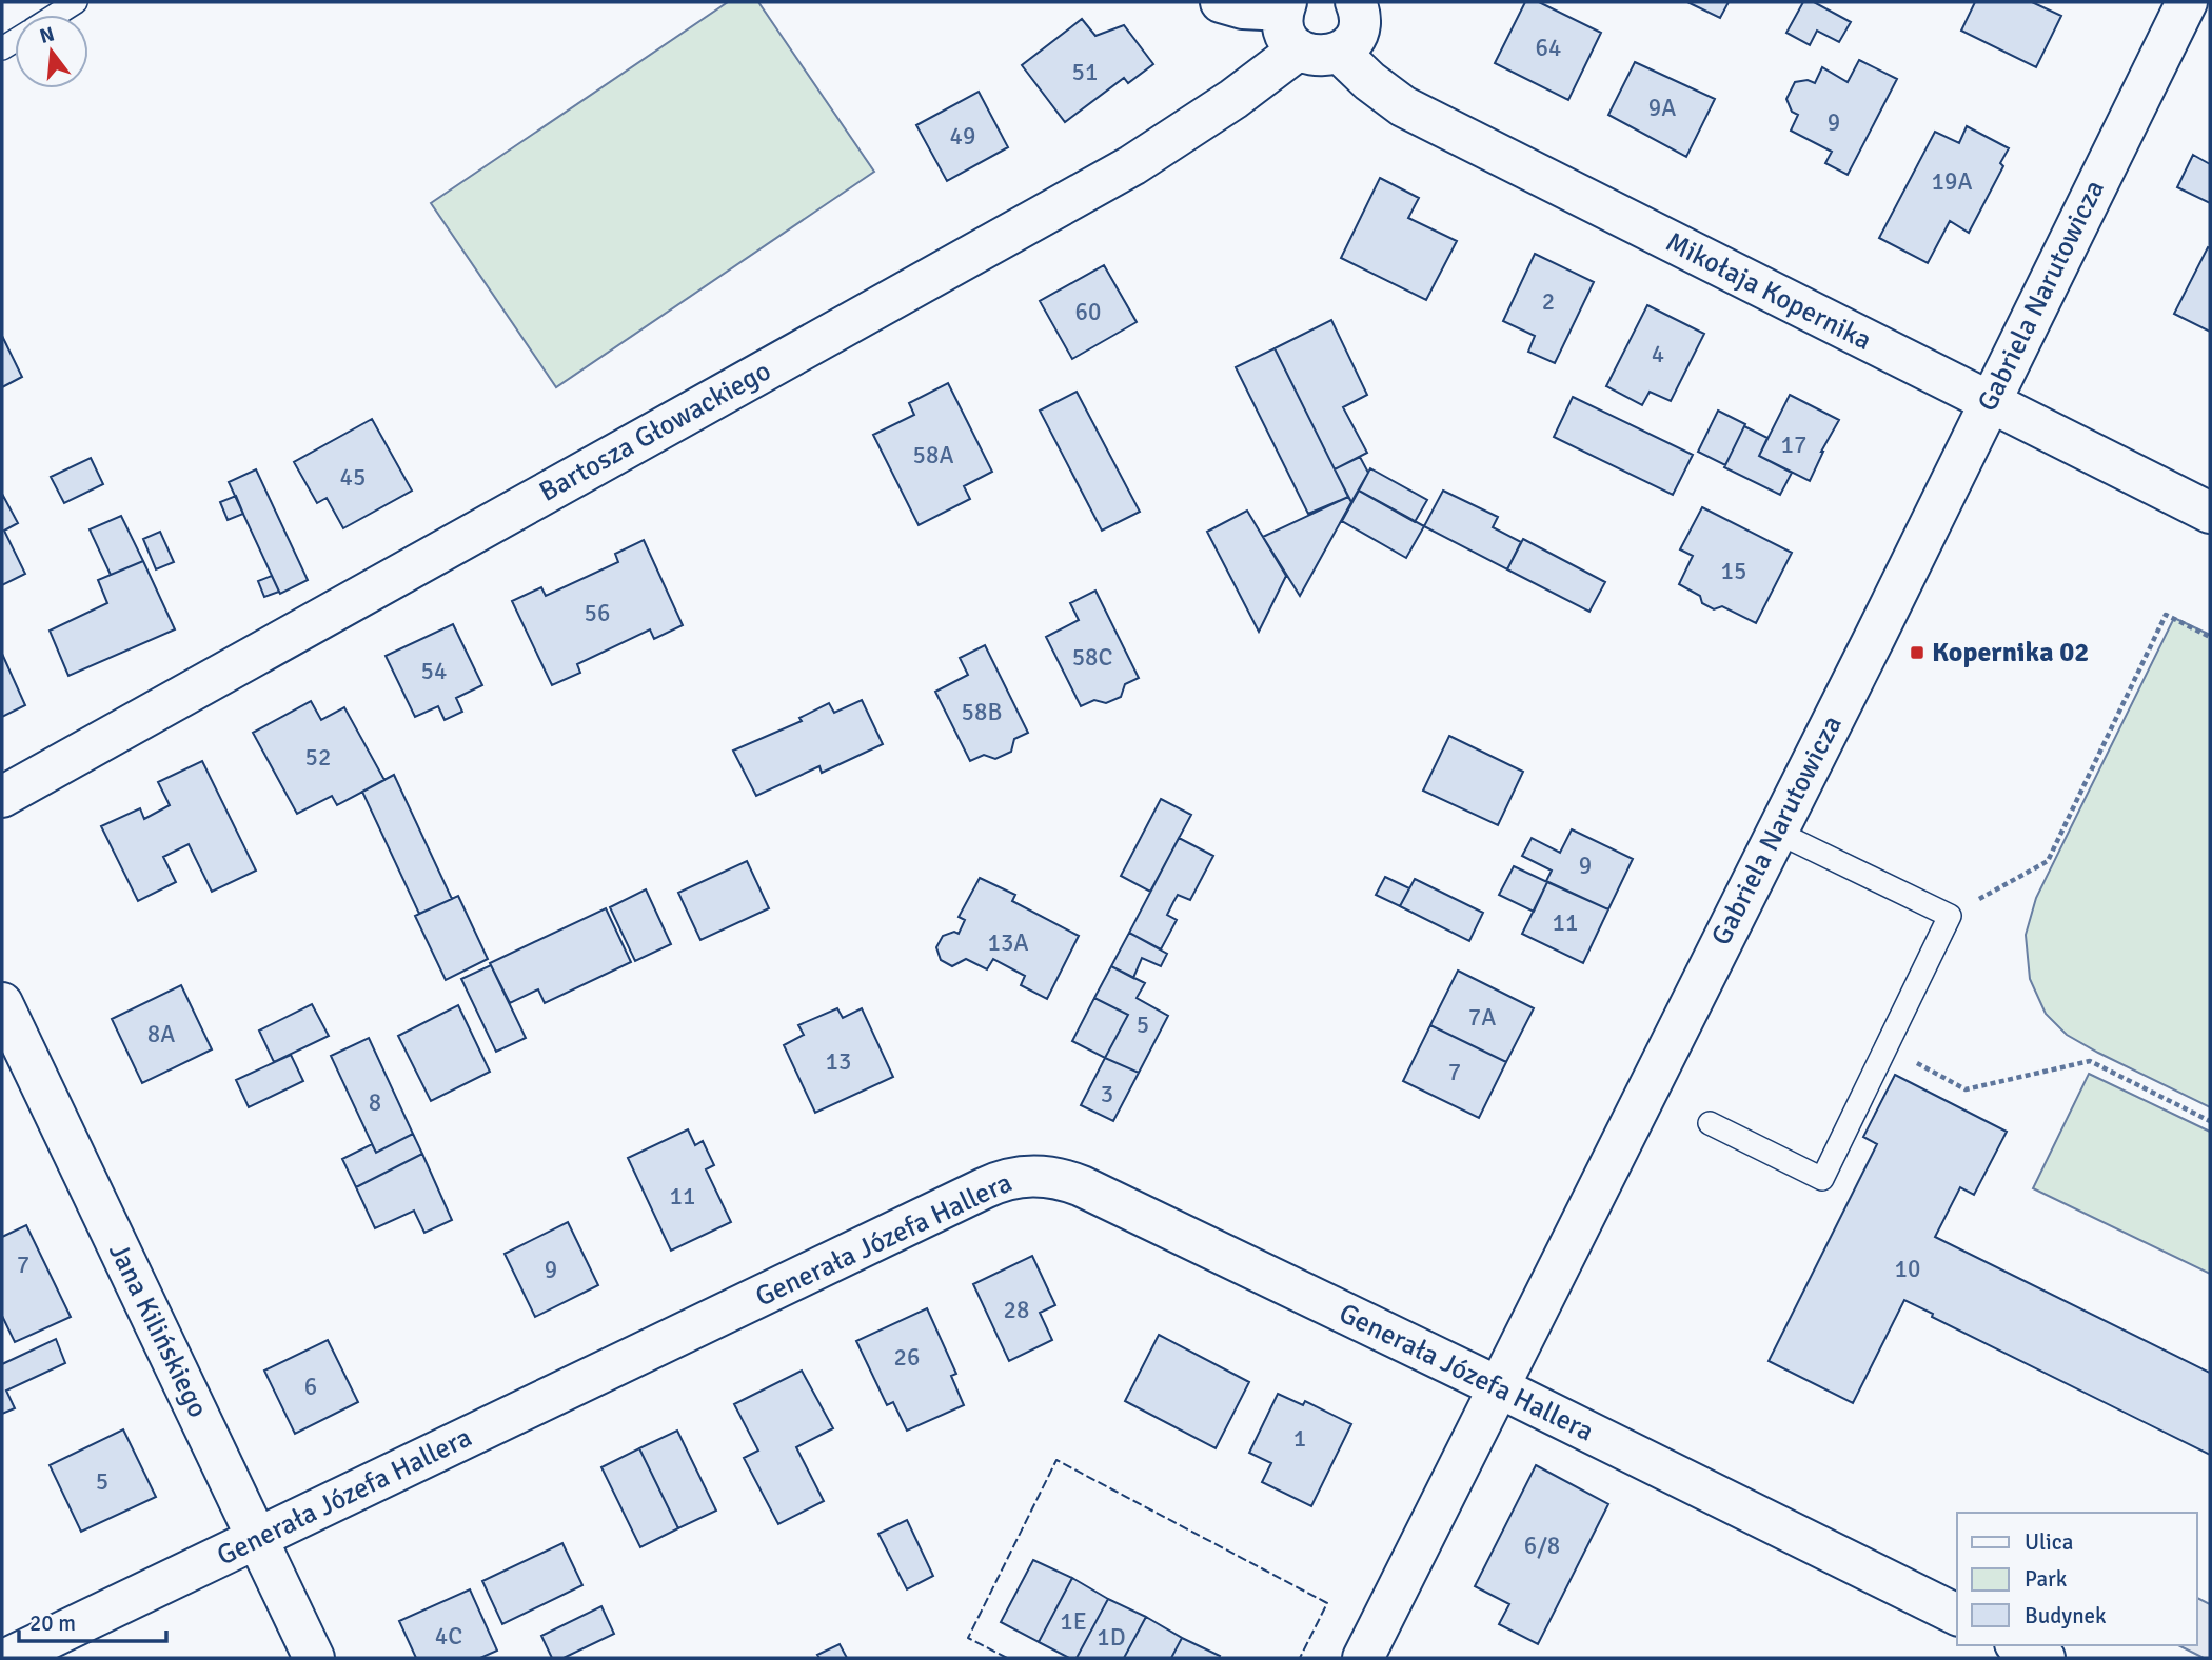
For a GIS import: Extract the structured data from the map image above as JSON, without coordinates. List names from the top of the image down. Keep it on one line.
{"streets":{"street":["Mikołaja Kopernika","Gabriela Narutowicza","Bartosza Głowackiego","Generała Józefa Hallera","Jana Kilińskiego"]},"crossings":[["Mikołaja Kopernika","Gabriela Narutowicza"],["Gabriela Narutowicza","Generała Józefa Hallera"],["Generała Józefa Hallera","Jana Kilińskiego"]],"places":{"transit":["Kopernika 02"]},"house_numbers":["64","51","9A","9","49","19A","2","60","4","17","58A","45","15","56","58C","54","58B","52","9","11","13A","7A","5","8A","13","7","3","8","11","7","10","9","28","26","6","1","5","6/8","1E","4C","1D"],"legend":["Ulica","Park","Budynek"],"scale_bar":"20 m","north":"top"}
